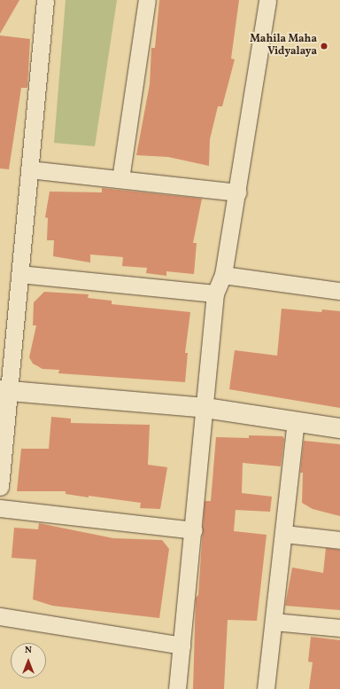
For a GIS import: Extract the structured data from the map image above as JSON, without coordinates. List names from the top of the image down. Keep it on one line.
{"places":["Mahila Maha Vidyalaya"],"north":"top"}
